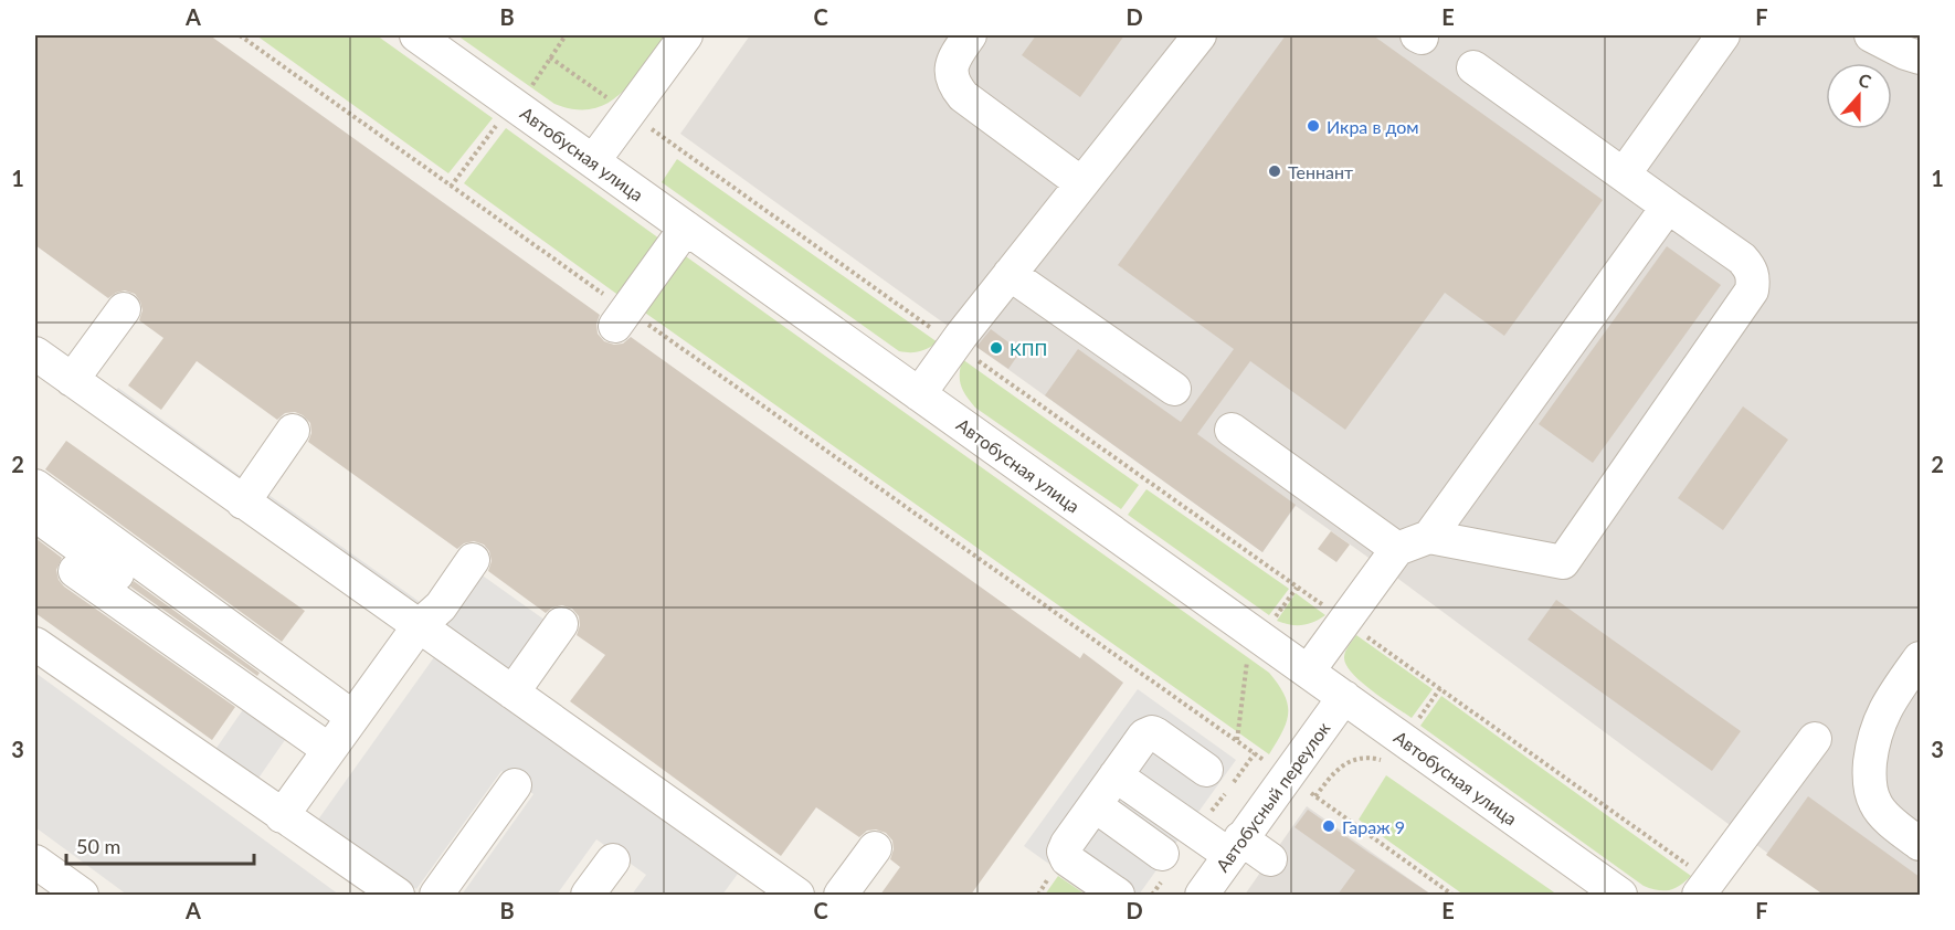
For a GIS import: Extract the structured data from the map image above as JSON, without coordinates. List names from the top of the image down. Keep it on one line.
{"streets":{"street":["Автобусная улица","Автобусный переулок"]},"crossings":[["Автобусная улица","Автобусный переулок"]],"places":["Икра в дом","Теннант","КПП","Гараж 9"],"scale_bar":"50 m","north":"top","grid":{"columns":["A","B","C","D","E","F"],"rows":["1","2","3"]}}
